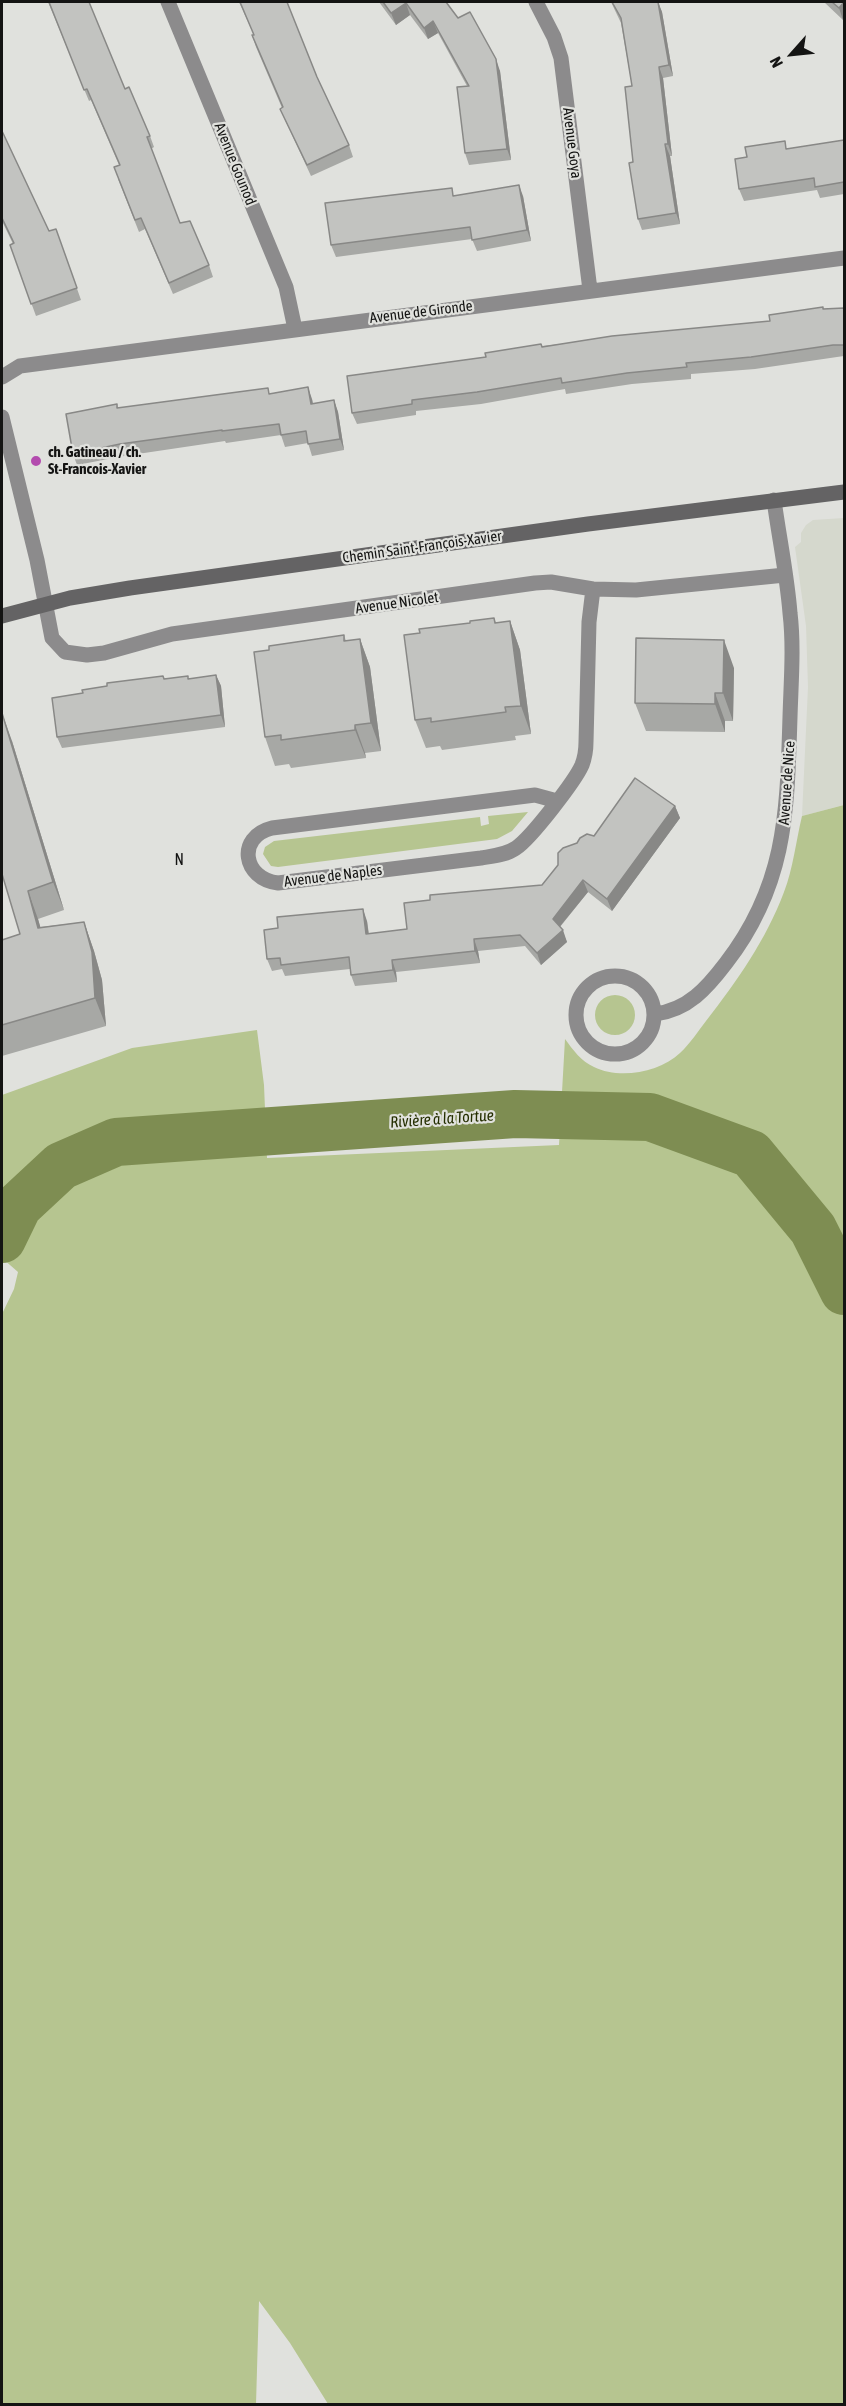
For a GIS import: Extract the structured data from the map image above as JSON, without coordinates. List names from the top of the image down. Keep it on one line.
{"streets":{"street":["Avenue Goya","Avenue Gounod","Avenue de Gironde","Chemin Saint-François-Xavier","Avenue Nicolet","Avenue de Nice","Avenue de Naples"]},"crossings":[["Avenue Goya","Avenue de Gironde"],["Avenue Gounod","Avenue de Gironde"],["Chemin Saint-François-Xavier","Avenue Nicolet"],["Chemin Saint-François-Xavier","Avenue de Nice"],["Avenue Nicolet","Avenue de Nice"],["Avenue Nicolet","Avenue de Naples"]],"districts":["N"],"water":["Rivière à la Tortue"],"places":["ch. Gatineau / ch. St-Francois-Xavier"],"north":"bottom left"}
